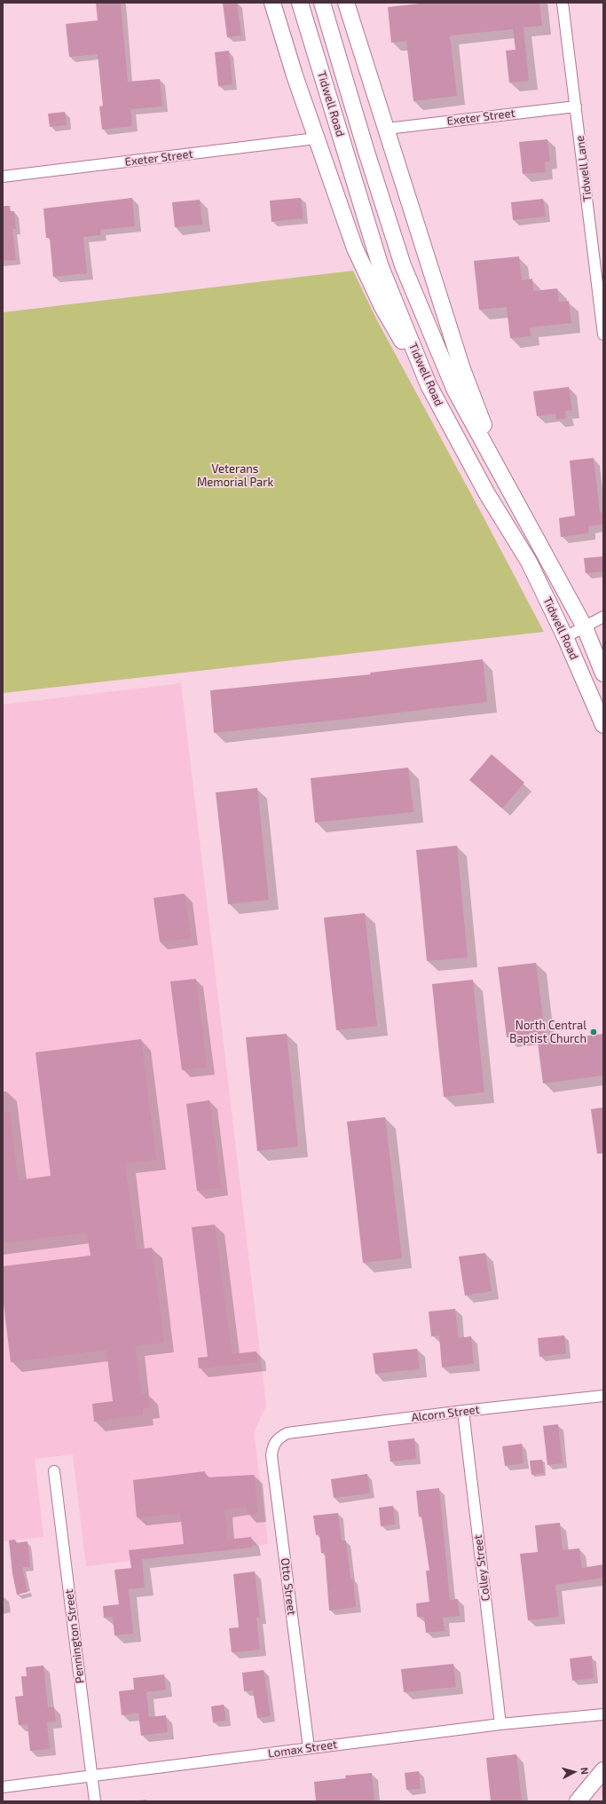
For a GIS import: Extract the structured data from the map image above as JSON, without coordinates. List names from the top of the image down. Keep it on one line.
{"streets":{"main road":["Tidwell Road"],"street":["Exeter Street","Tidwell Lane","Alcorn Street","Colley Street","Otto Street","Pennington Street","Lomax Street"]},"crossings":[["Exeter Street","Tidwell Lane"],["Alcorn Street","Colley Street"],["Alcorn Street","Otto Street"],["Colley Street","Lomax Street"],["Otto Street","Lomax Street"],["Pennington Street","Lomax Street"]],"parks":["Veterans Memorial Park"],"places":["North Central Baptist Church"],"north":"right"}
